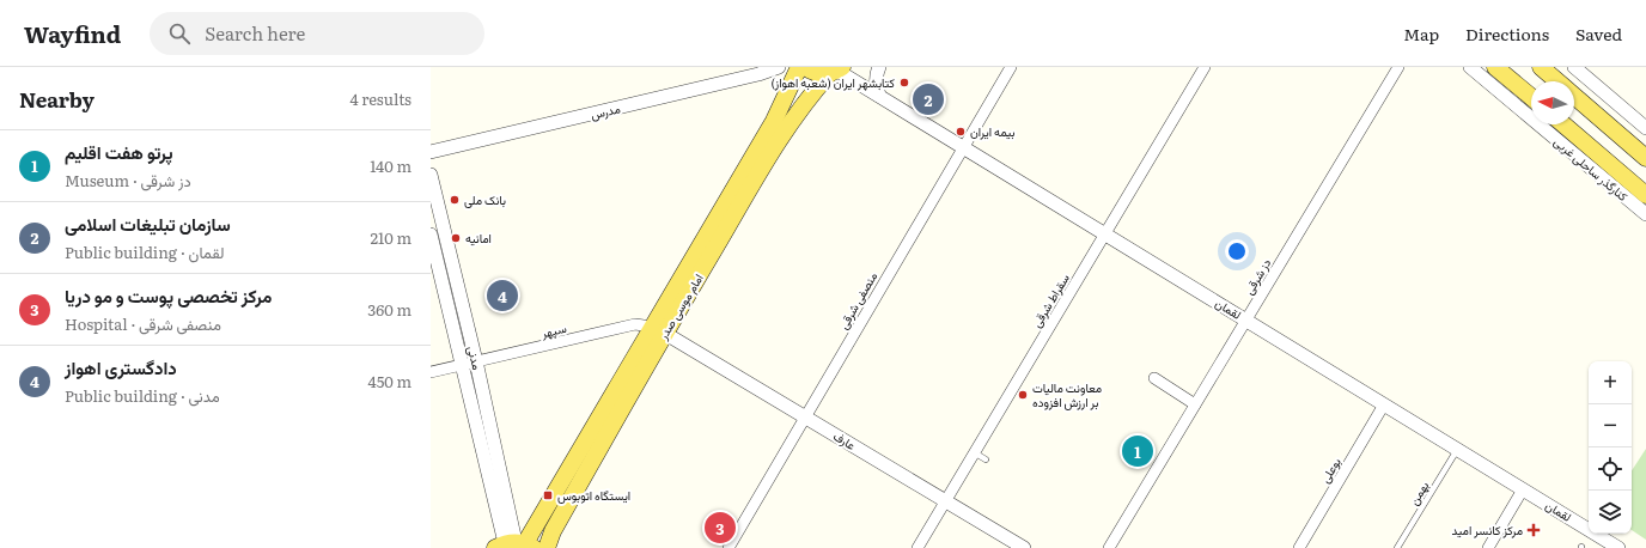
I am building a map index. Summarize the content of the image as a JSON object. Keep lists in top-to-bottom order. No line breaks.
{"streets":{"main road":["امام موسی صدر"],"street":["مدرس","کنارگذر ساحلی غربی","دز شرقی","منصفی شرقی","سقراط شرقی","لقمان","سپهر","مدنی","عارف","بوعلی"],"lane":["بهمن"]},"crossings":[["دز شرقی","لقمان"],["منصفی شرقی","لقمان"],["منصفی شرقی","عارف"],["سقراط شرقی","لقمان"],["سقراط شرقی","عارف"],["امام موسی صدر","لقمان"],["امام موسی صدر","سپهر"],["امام موسی صدر","مدنی"],["امام موسی صدر","عارف"],["لقمان","بوعلی"],["لقمان","بهمن"],["سپهر","مدنی"],["سپهر","عارف"]],"places":{"other":["کتابشهر ایران (شعبه اهواز)","بیمه ایران","بانک ملی","امانیه","معاونت مالیات بر ارزش افزوده"],"transit":["ایستگاه اتوبوس"],"health":["مرکز کانسر امید"]},"north":"left","page":{"header":"Wayfind","search":"Search here","nav":["Map","Directions","Saved"],"heading":["Nearby","4 results"],"pins":["2","4","1","3"],"list":[{"mark":"1","name":"پرتو هفت اقلیم","note":"Museum · دز شرقی","value":"140 m"},{"mark":"2","name":"سازمان تبلیغات اسلامی","note":"Public building · لقمان","value":"210 m"},{"mark":"3","name":"مرکز تخصصی پوست و مو دریا","note":"Hospital · منصفی شرقی","value":"360 m"},{"mark":"4","name":"دادگستری اهواز","note":"Public building · مدنی","value":"450 m"}],"map_buttons":["+","−"]}}
